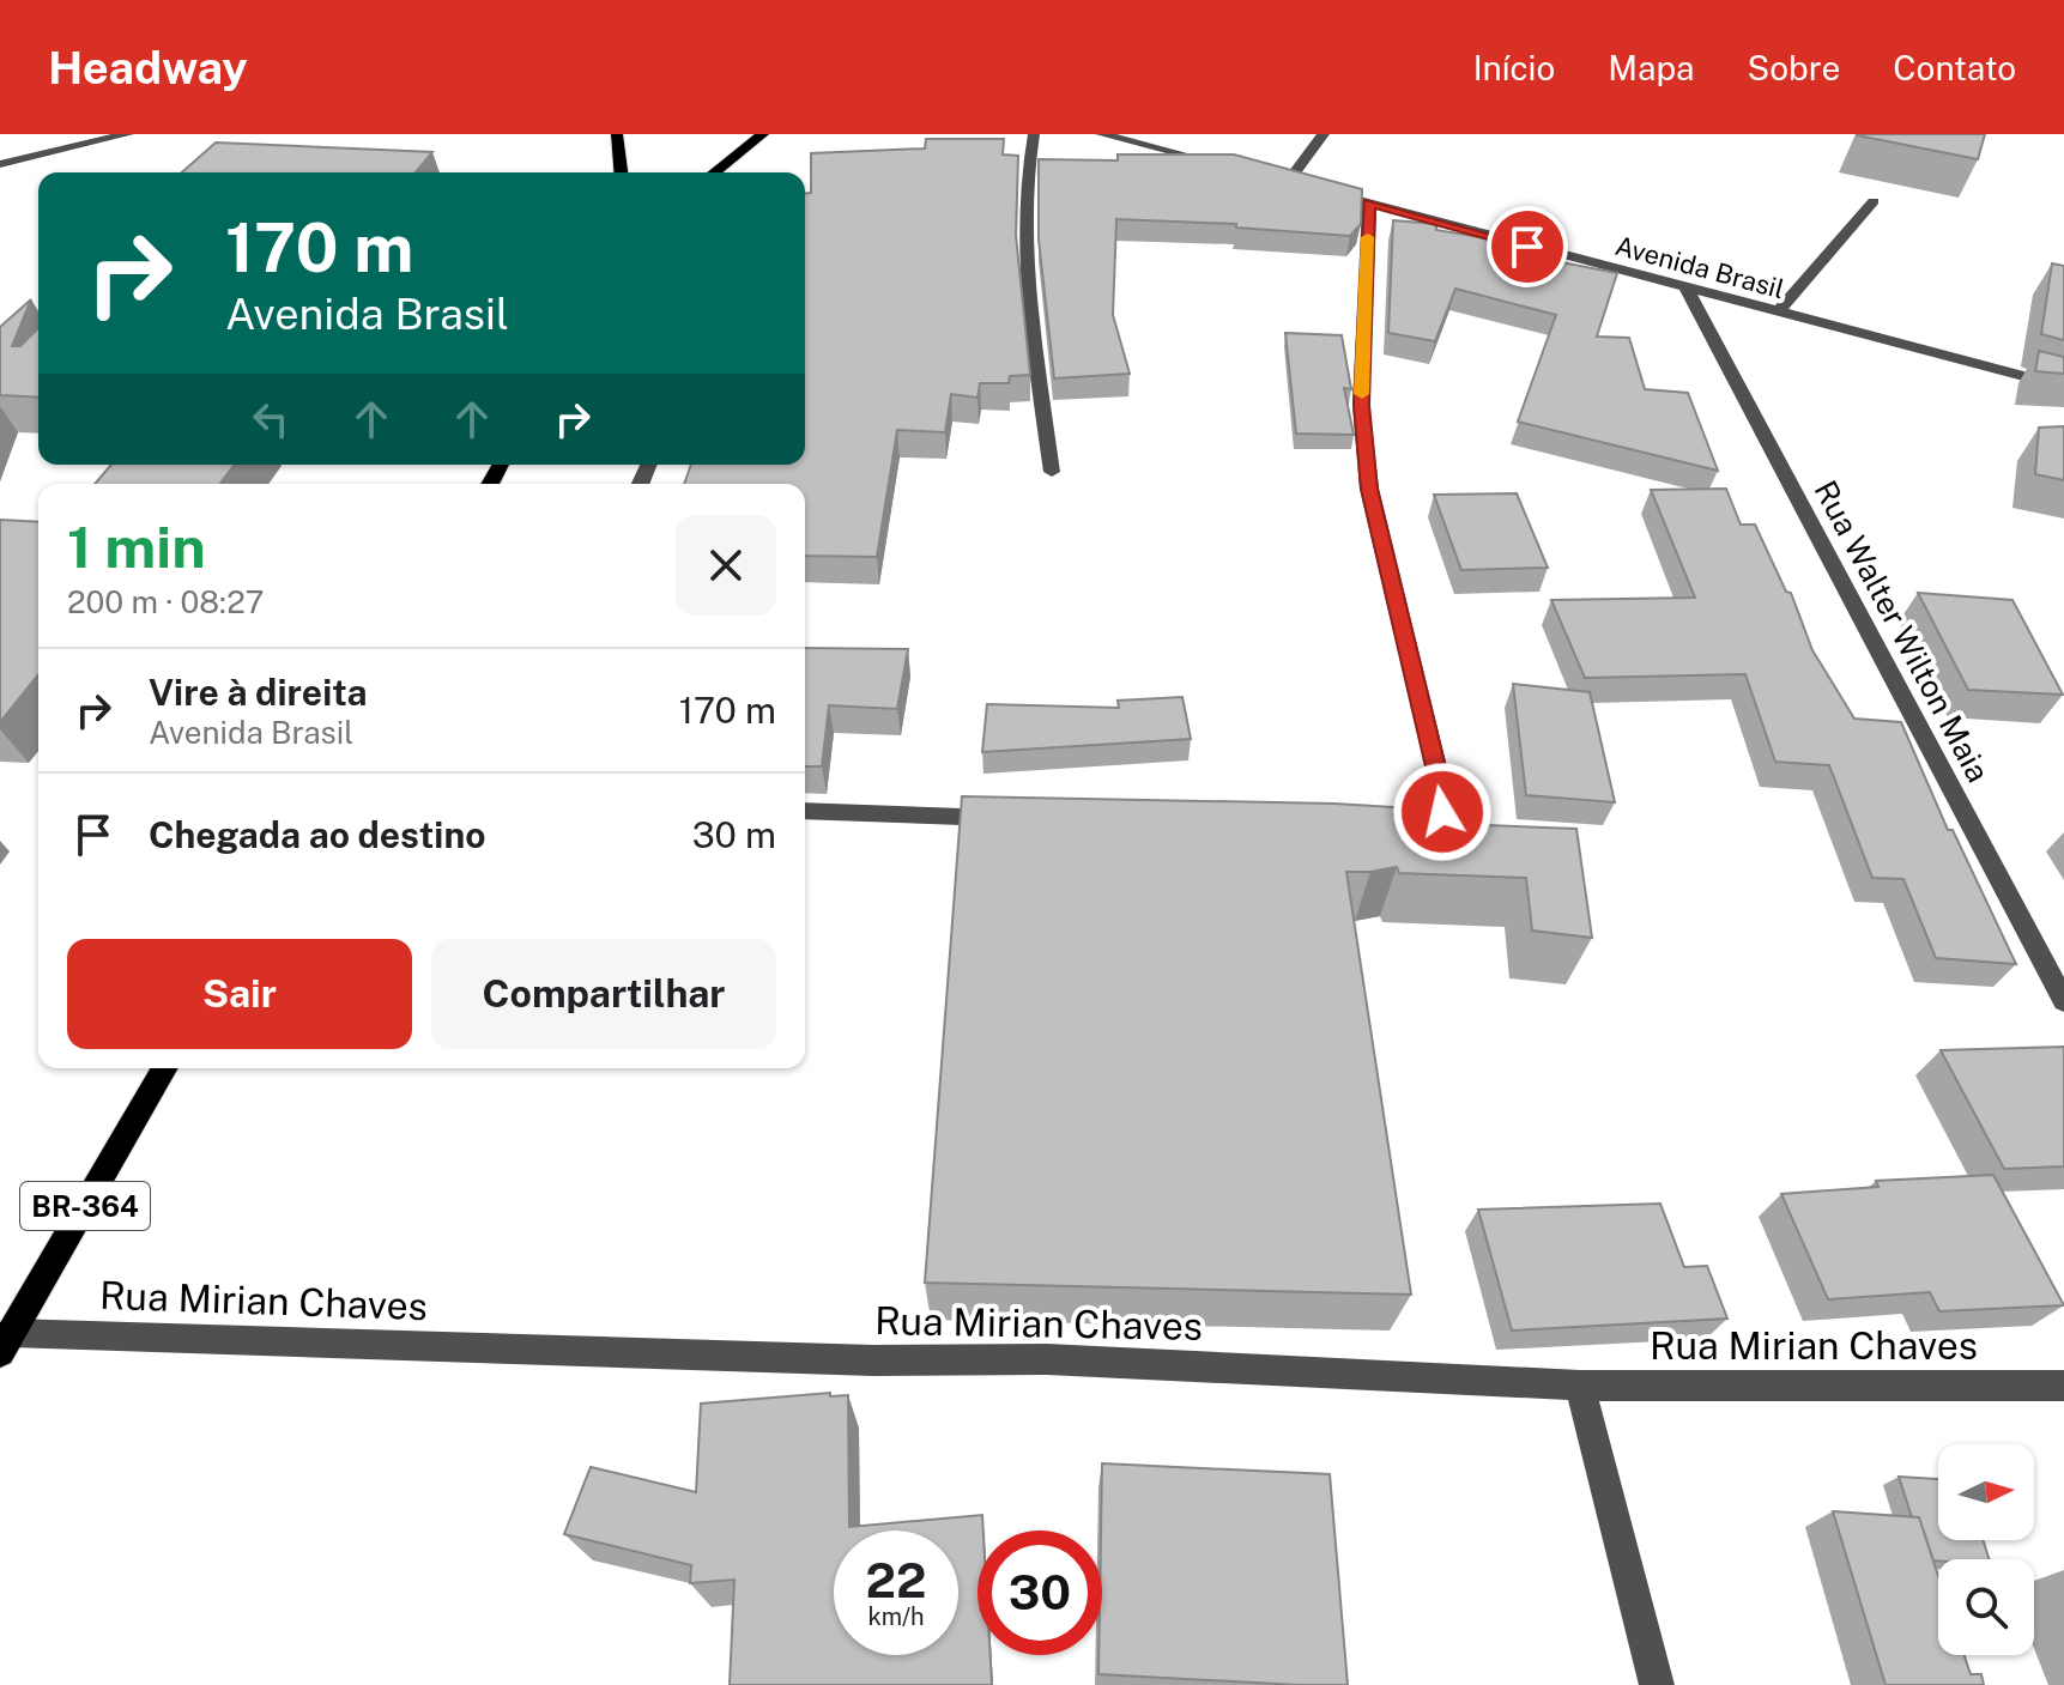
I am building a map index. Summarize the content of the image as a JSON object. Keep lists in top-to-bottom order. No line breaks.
{"streets":{"main road":["BR-364"],"street":["Avenida Brasil","Rua Walter Wilton Maia","Rua Mirian Chaves"]},"crossings":[["Avenida Brasil","Rua Walter Wilton Maia"],["BR-364","Rua Mirian Chaves"]],"north":"right","page":{"header":"Headway","nav":["Início","Mapa","Sobre","Contato"],"turn":["170 m","Avenida Brasil"],"heading":["1 min","200 m · 08:27"],"list":[{"name":"Vire à direita","note":"Avenida Brasil","value":"170 m"},{"name":"Chegada ao destino","value":"30 m"}],"buttons":["Sair","Compartilhar"],"speed":"22 km/h","limit":"30"}}
